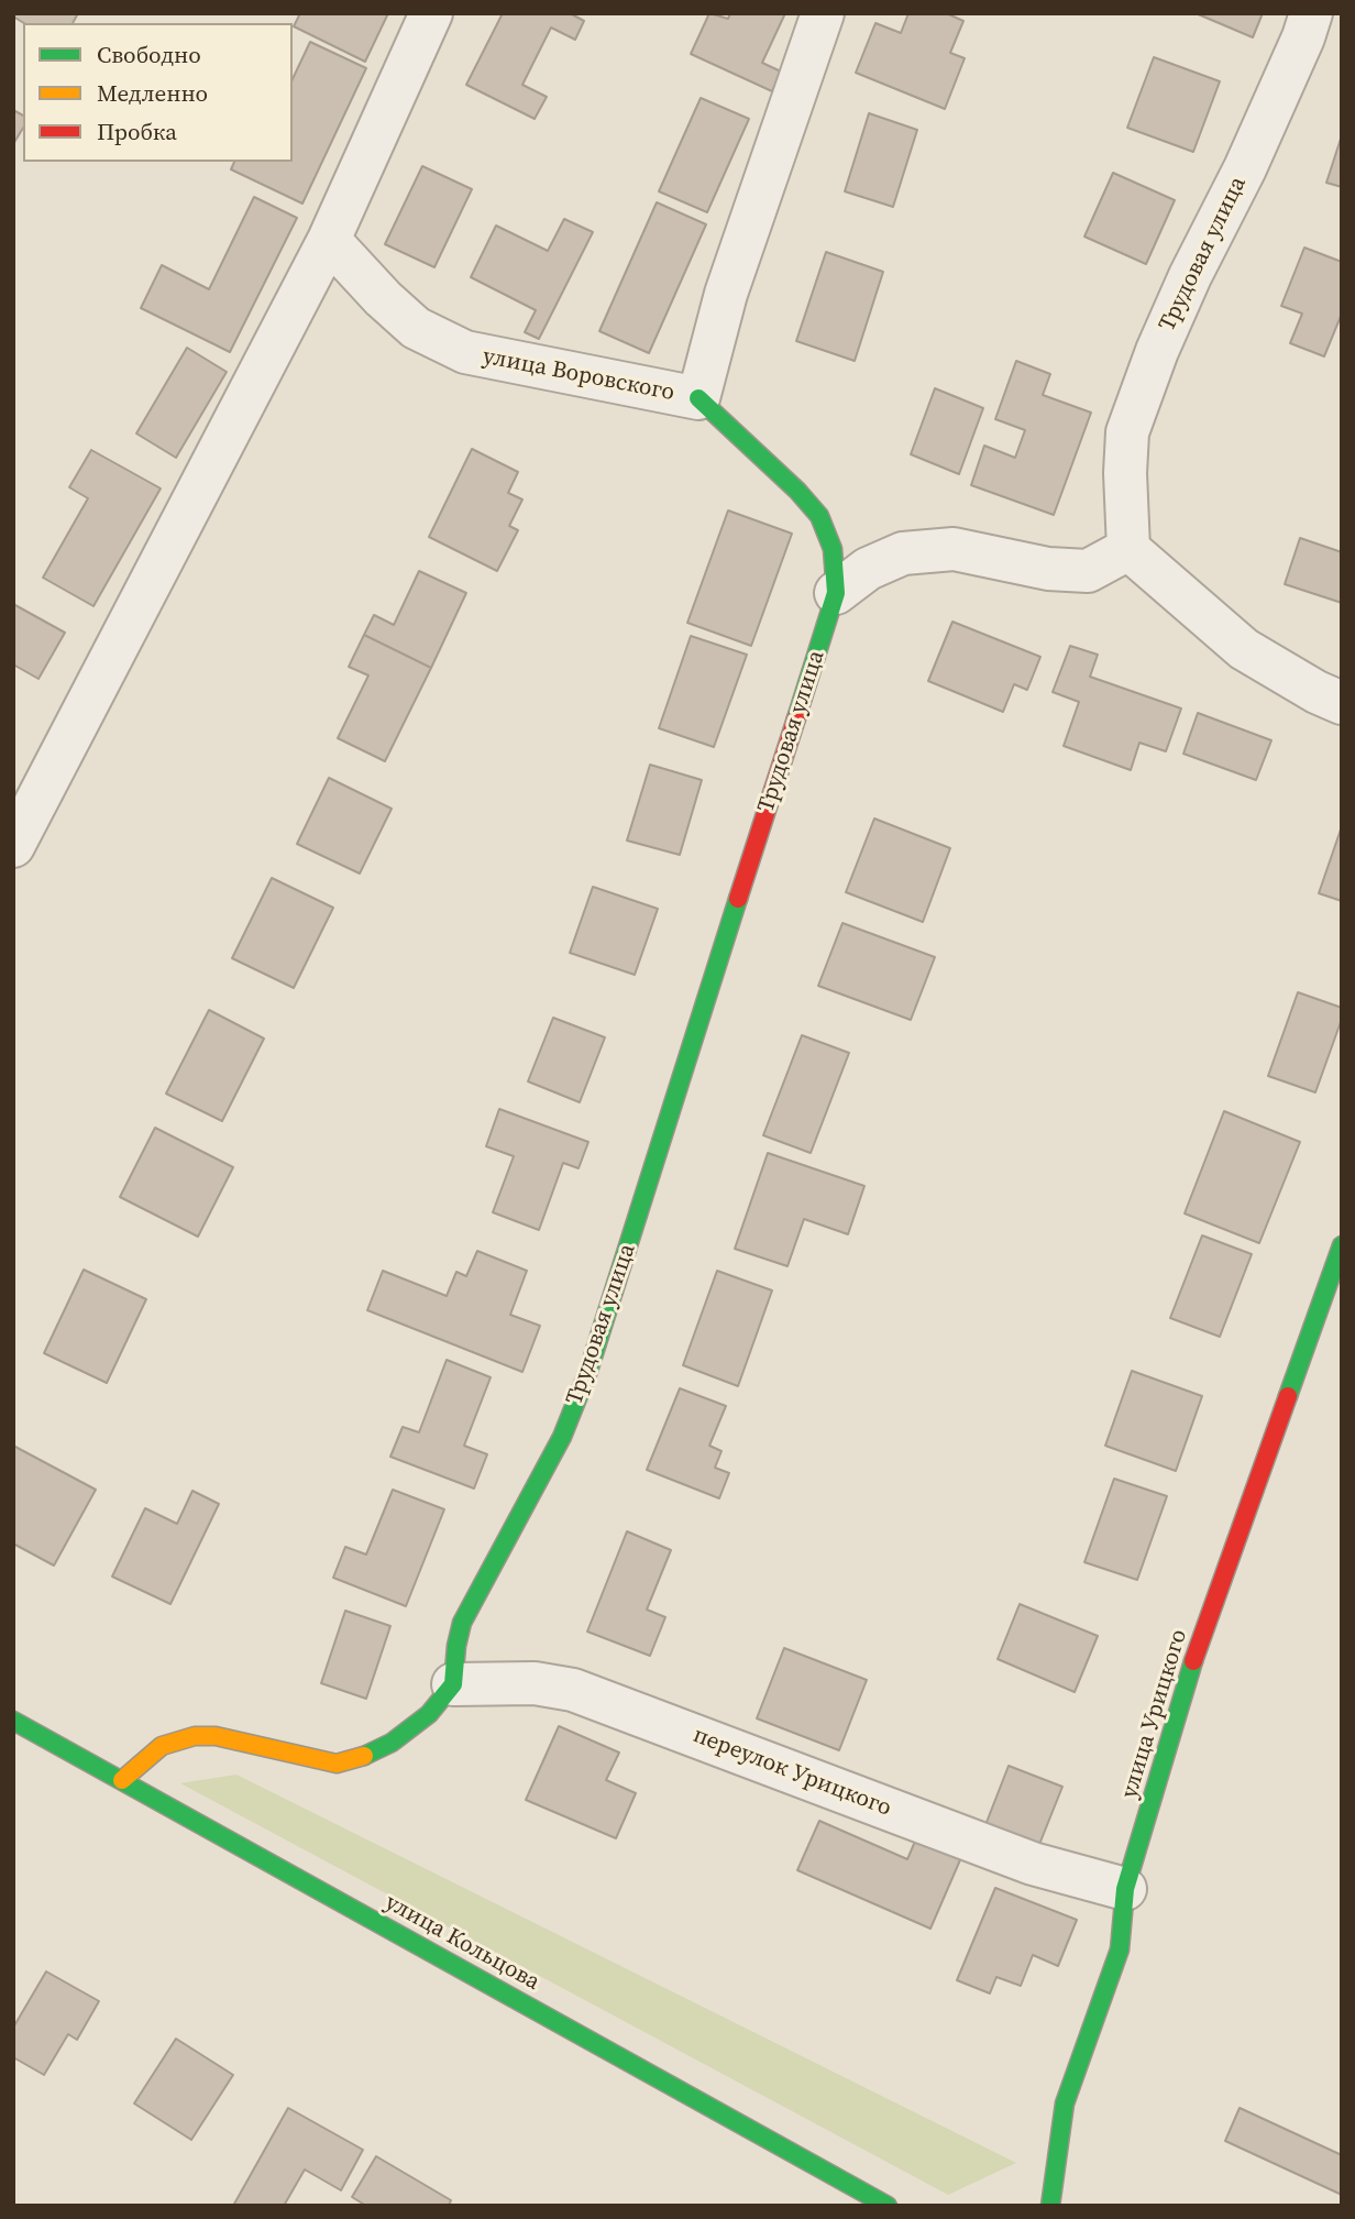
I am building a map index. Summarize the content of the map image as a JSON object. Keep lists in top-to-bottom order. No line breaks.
{"streets":{"street":["Трудовая улица","улица Воровского","улица Урицкого","переулок Урицкого","улица Кольцова"]},"crossings":[["Трудовая улица","переулок Урицкого"],["улица Урицкого","переулок Урицкого"]],"legend":["Свободно","Медленно","Пробка"]}
